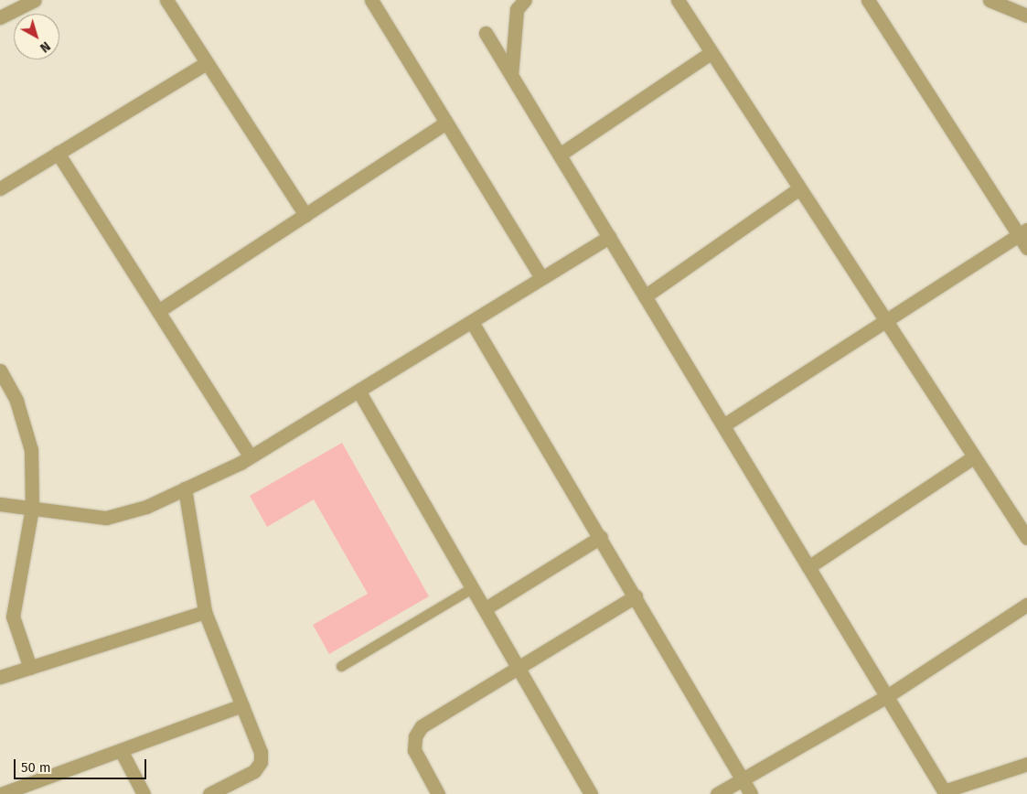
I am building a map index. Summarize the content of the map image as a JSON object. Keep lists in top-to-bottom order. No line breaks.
{"scale_bar":"50 m","north":"bottom right"}
